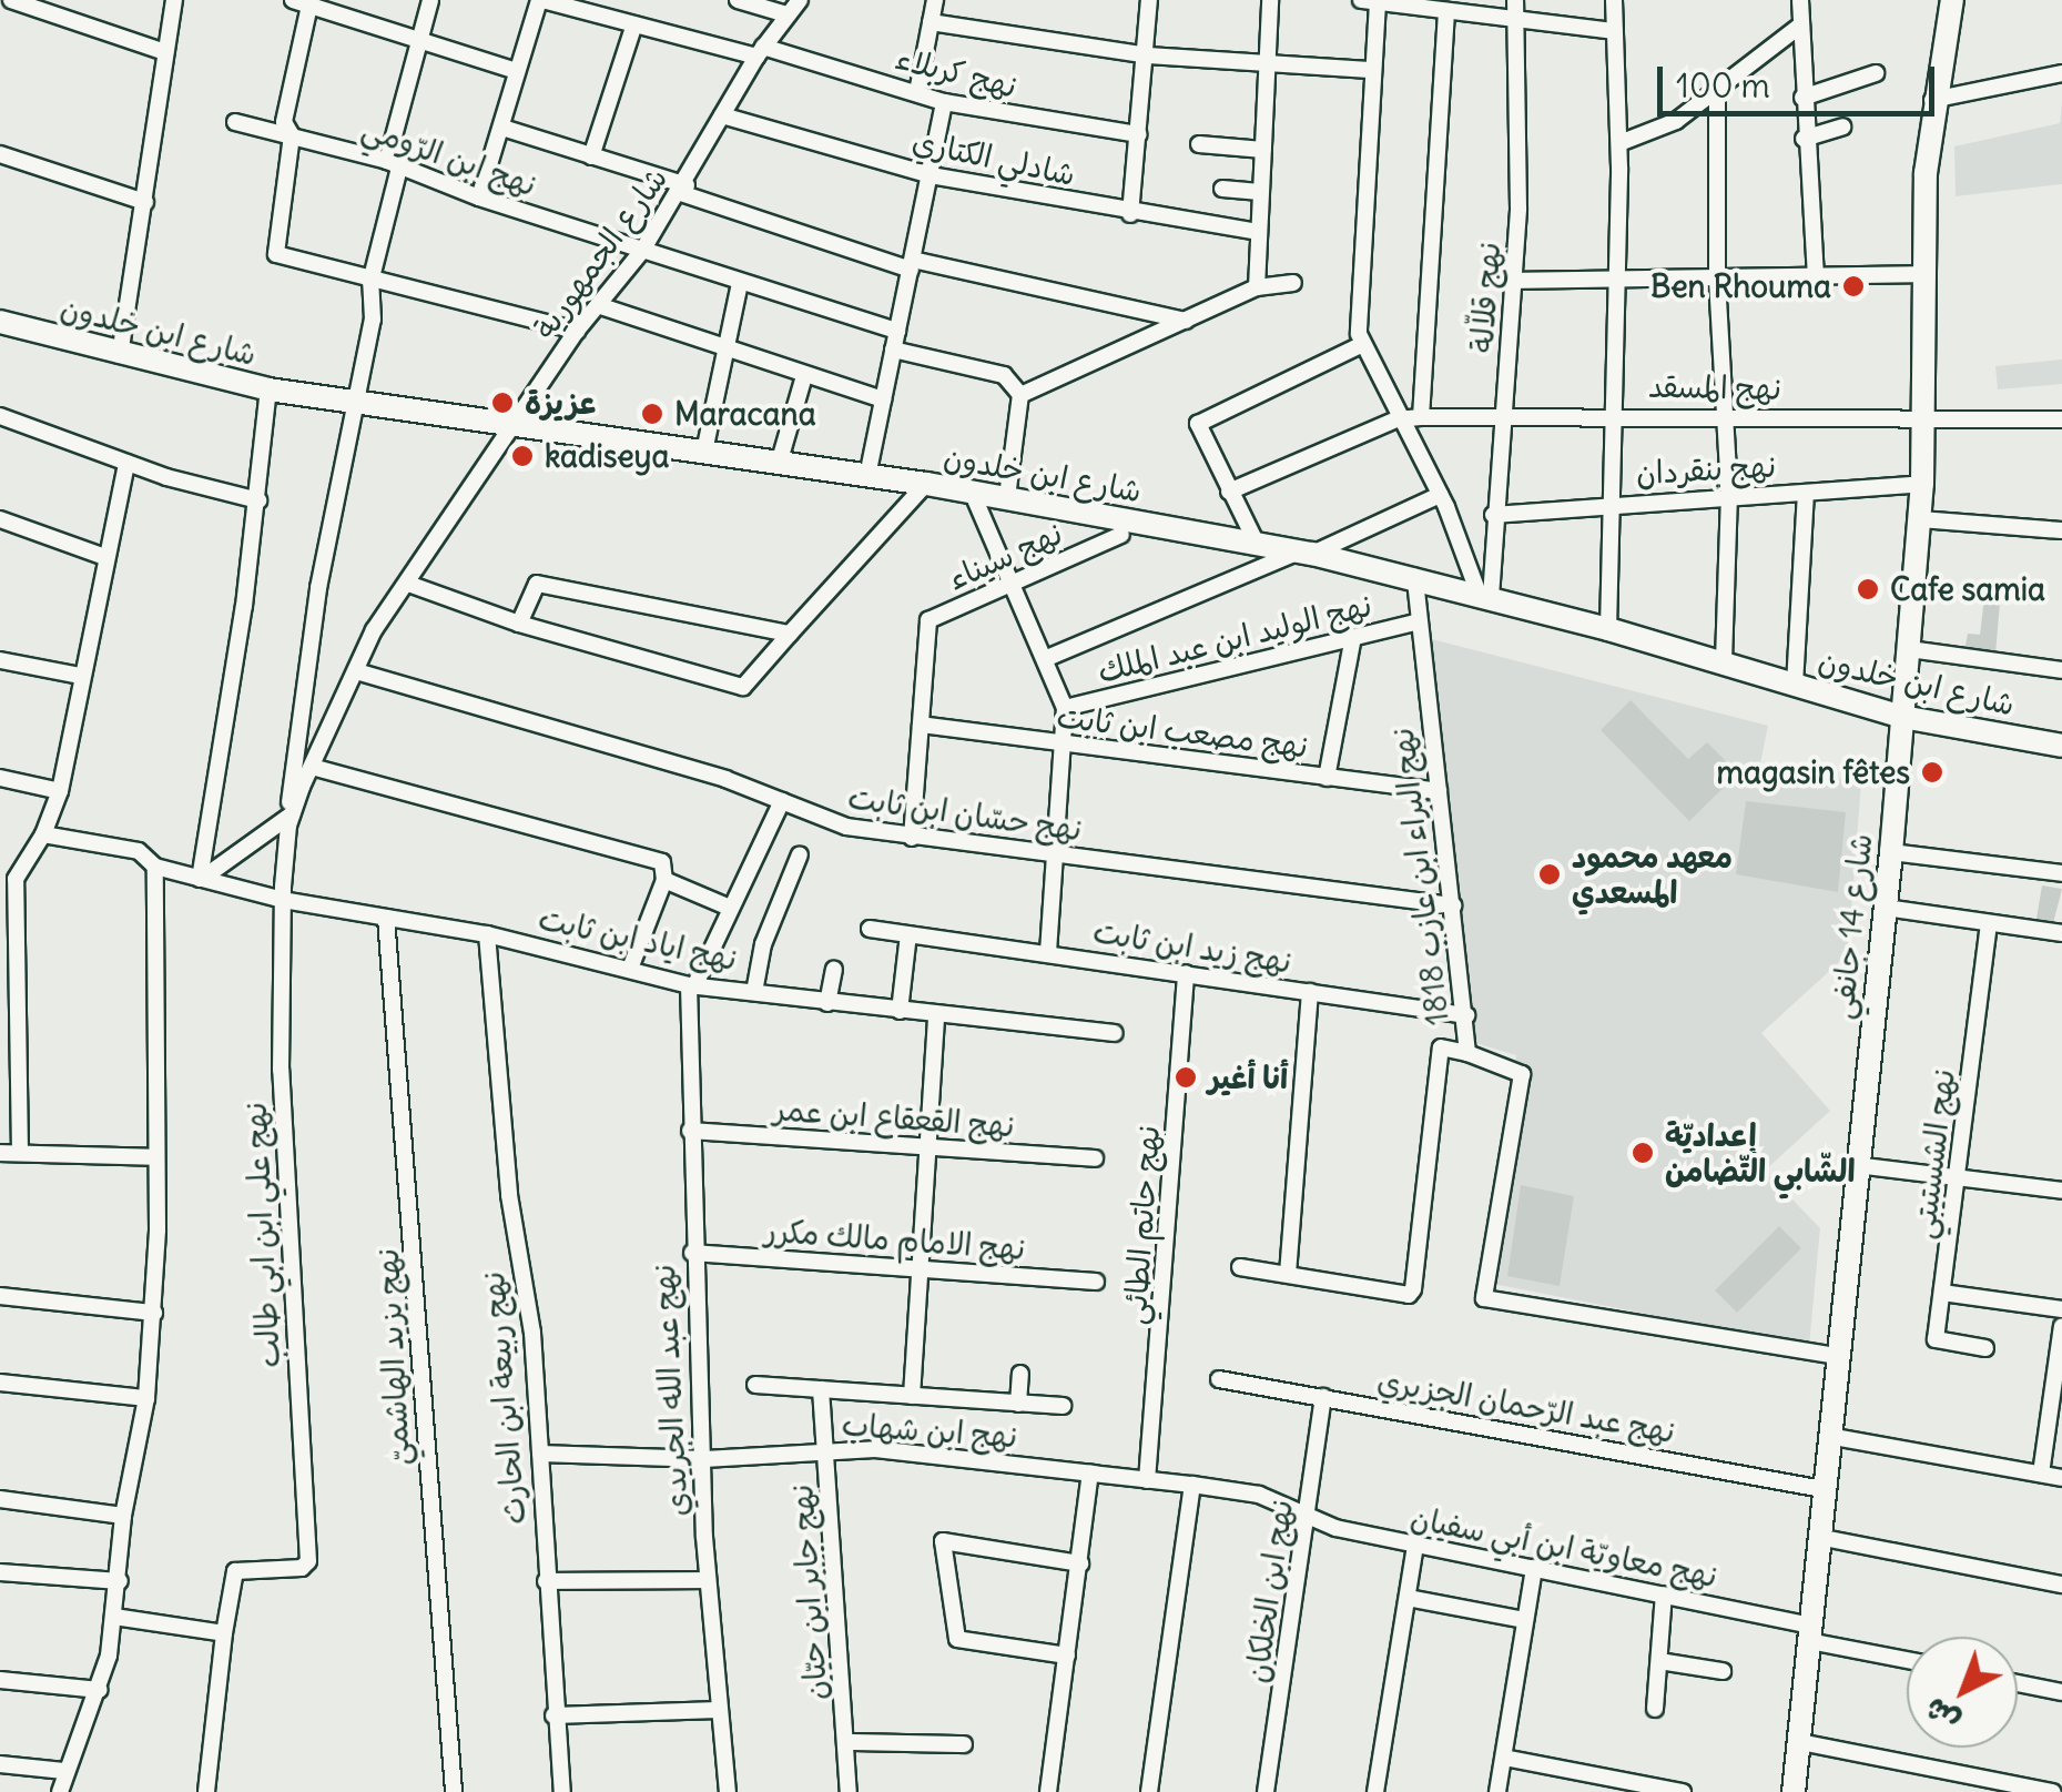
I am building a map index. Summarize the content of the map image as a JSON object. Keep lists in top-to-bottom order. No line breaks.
{"streets":{"street":["نهج كربلاء","نهج ابن الرّومي","شادلي الكتاري","شارع الجمهورية","نهج قلاّلة","شارع ابن خلدون","نهج المسقد","نهج بنقردان","نهج سيناء","نهج الوليد ابن عبد الملك","نهج مصعب ابن ثابت","نهج حسّان ابن ثابت","نهج البراء ابن عازب 1818","شارع 14 جانفي","نهج اياد ابن ثابت","نهج زيد ابن ثابت","نهج القعقاع ابن عمر","نهج الشستيتي","نهج حاتم الطائي","نهج علي ابن ابي طالب","نهج الامام مالك مكرر","نهج يزيد الهاشميّ","نهج عبد الله الجريدي","نهج ربيعة ابن الحارث","نهج عبد الرّحمان الجزيري","نهج ابن شهاب","نهج معاويّة ابن أبي سفيان","نهج ابن الخلكان","نهج جابر ابن حيّان"]},"crossings":[["نهج كربلاء","شارع الجمهورية"],["نهج ابن الرّومي","شارع الجمهورية"],["نهج ابن الرّومي","نهج علي ابن ابي طالب"],["شادلي الكتاري","شارع الجمهورية"],["شارع الجمهورية","شارع ابن خلدون"],["شارع الجمهورية","نهج حسّان ابن ثابت"],["شارع الجمهورية","نهج علي ابن ابي طالب"],["نهج قلاّلة","شارع ابن خلدون"],["نهج قلاّلة","نهج المسقد"],["نهج قلاّلة","نهج بنقردان"],["شارع ابن خلدون","نهج البراء ابن عازب 1818"],["شارع ابن خلدون","شارع 14 جانفي"],["شارع ابن خلدون","نهج علي ابن ابي طالب"],["نهج المسقد","شارع 14 جانفي"],["نهج بنقردان","شارع 14 جانفي"],["نهج سيناء","نهج مصعب ابن ثابت"],["نهج سيناء","نهج حسّان ابن ثابت"],["نهج الوليد ابن عبد الملك","نهج البراء ابن عازب 1818"],["نهج مصعب ابن ثابت","نهج البراء ابن عازب 1818"],["نهج حسّان ابن ثابت","نهج البراء ابن عازب 1818"],["نهج البراء ابن عازب 1818","نهج زيد ابن ثابت"],["شارع 14 جانفي","نهج عبد الرّحمان الجزيري"],["شارع 14 جانفي","نهج معاويّة ابن أبي سفيان"],["نهج اياد ابن ثابت","نهج علي ابن ابي طالب"],["نهج اياد ابن ثابت","نهج يزيد الهاشميّ"],["نهج اياد ابن ثابت","نهج عبد الله الجريدي"],["نهج اياد ابن ثابت","نهج ربيعة ابن الحارث"],["نهج زيد ابن ثابت","نهج حاتم الطائي"],["نهج القعقاع ابن عمر","نهج عبد الله الجريدي"],["نهج حاتم الطائي","نهج ابن شهاب"],["نهج الامام مالك مكرر","نهج عبد الله الجريدي"],["نهج عبد الله الجريدي","نهج ابن شهاب"],["نهج ربيعة ابن الحارث","نهج ابن شهاب"],["نهج عبد الرّحمان الجزيري","نهج ابن الخلكان"],["نهج ابن شهاب","نهج معاويّة ابن أبي سفيان"],["نهج ابن شهاب","نهج ابن الخلكان"],["نهج ابن شهاب","نهج جابر ابن حيّان"],["نهج معاويّة ابن أبي سفيان","نهج ابن الخلكان"]],"places":["Ben Rhouma","عزيزة","Maracana","kadiseya","Cafe samia","magasin fêtes","معهد محمود المسعدي","أنا أغير","إعداديّة الشّابي التّضامن"],"scale_bar":"100 m","north":"bottom left"}
